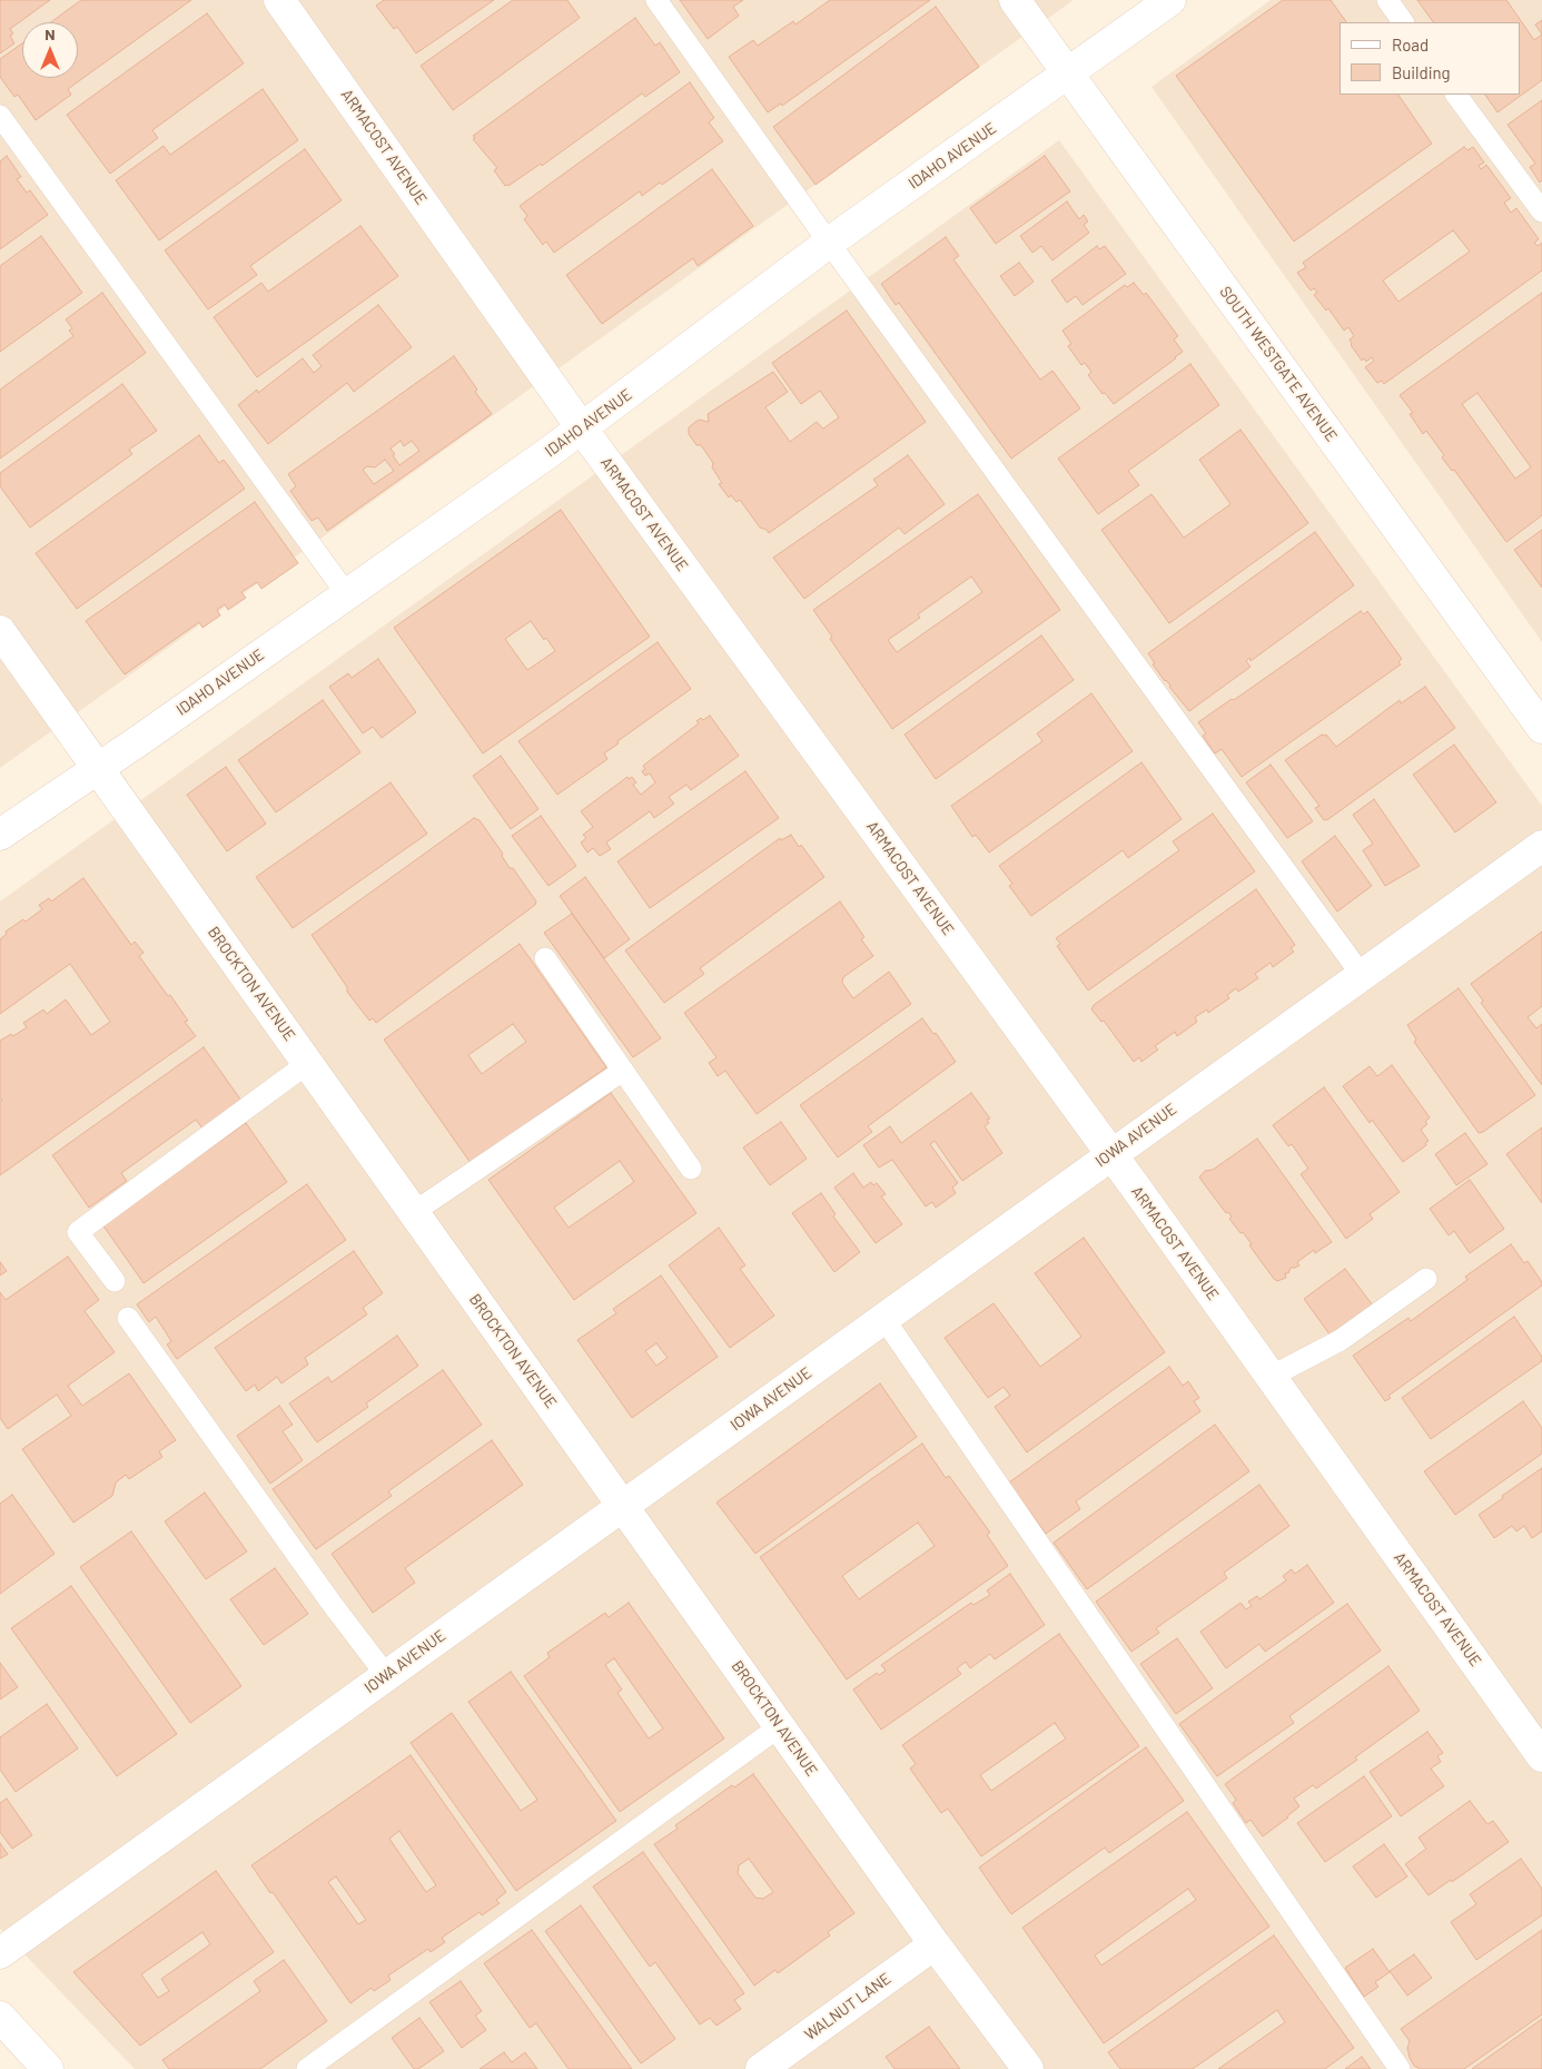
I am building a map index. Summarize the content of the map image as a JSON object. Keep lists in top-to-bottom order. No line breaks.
{"streets":{"street":["ARMACOST AVENUE","IDAHO AVENUE","SOUTH WESTGATE AVENUE","BROCKTON AVENUE","IOWA AVENUE","WALNUT LANE"]},"crossings":[["ARMACOST AVENUE","IDAHO AVENUE"],["ARMACOST AVENUE","IOWA AVENUE"],["IDAHO AVENUE","SOUTH WESTGATE AVENUE"],["IDAHO AVENUE","BROCKTON AVENUE"],["BROCKTON AVENUE","IOWA AVENUE"],["BROCKTON AVENUE","WALNUT LANE"]],"legend":["Road","Building"],"north":"top"}
